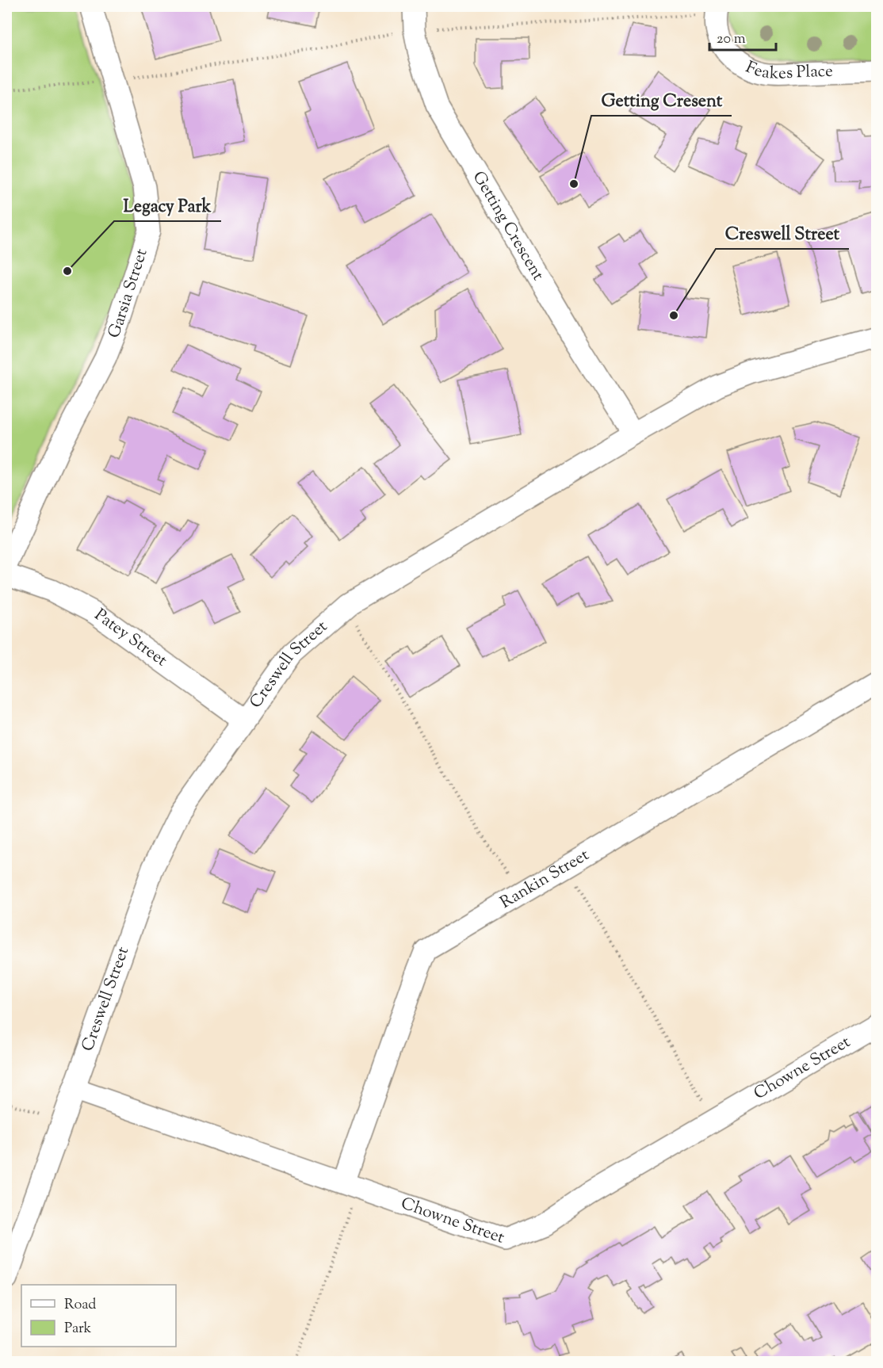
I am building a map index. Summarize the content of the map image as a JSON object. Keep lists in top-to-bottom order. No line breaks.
{"streets":{"street":["Feakes Place","Getting Crescent","Garsia Street","Patey Street","Creswell Street","Rankin Street","Chowne Street"]},"crossings":[["Getting Crescent","Creswell Street"],["Patey Street","Creswell Street"],["Creswell Street","Chowne Street"],["Rankin Street","Chowne Street"]],"places":["Getting Cresent","Legacy Park","Creswell Street"],"legend":["Road","Park"],"scale_bar":"20 m"}
